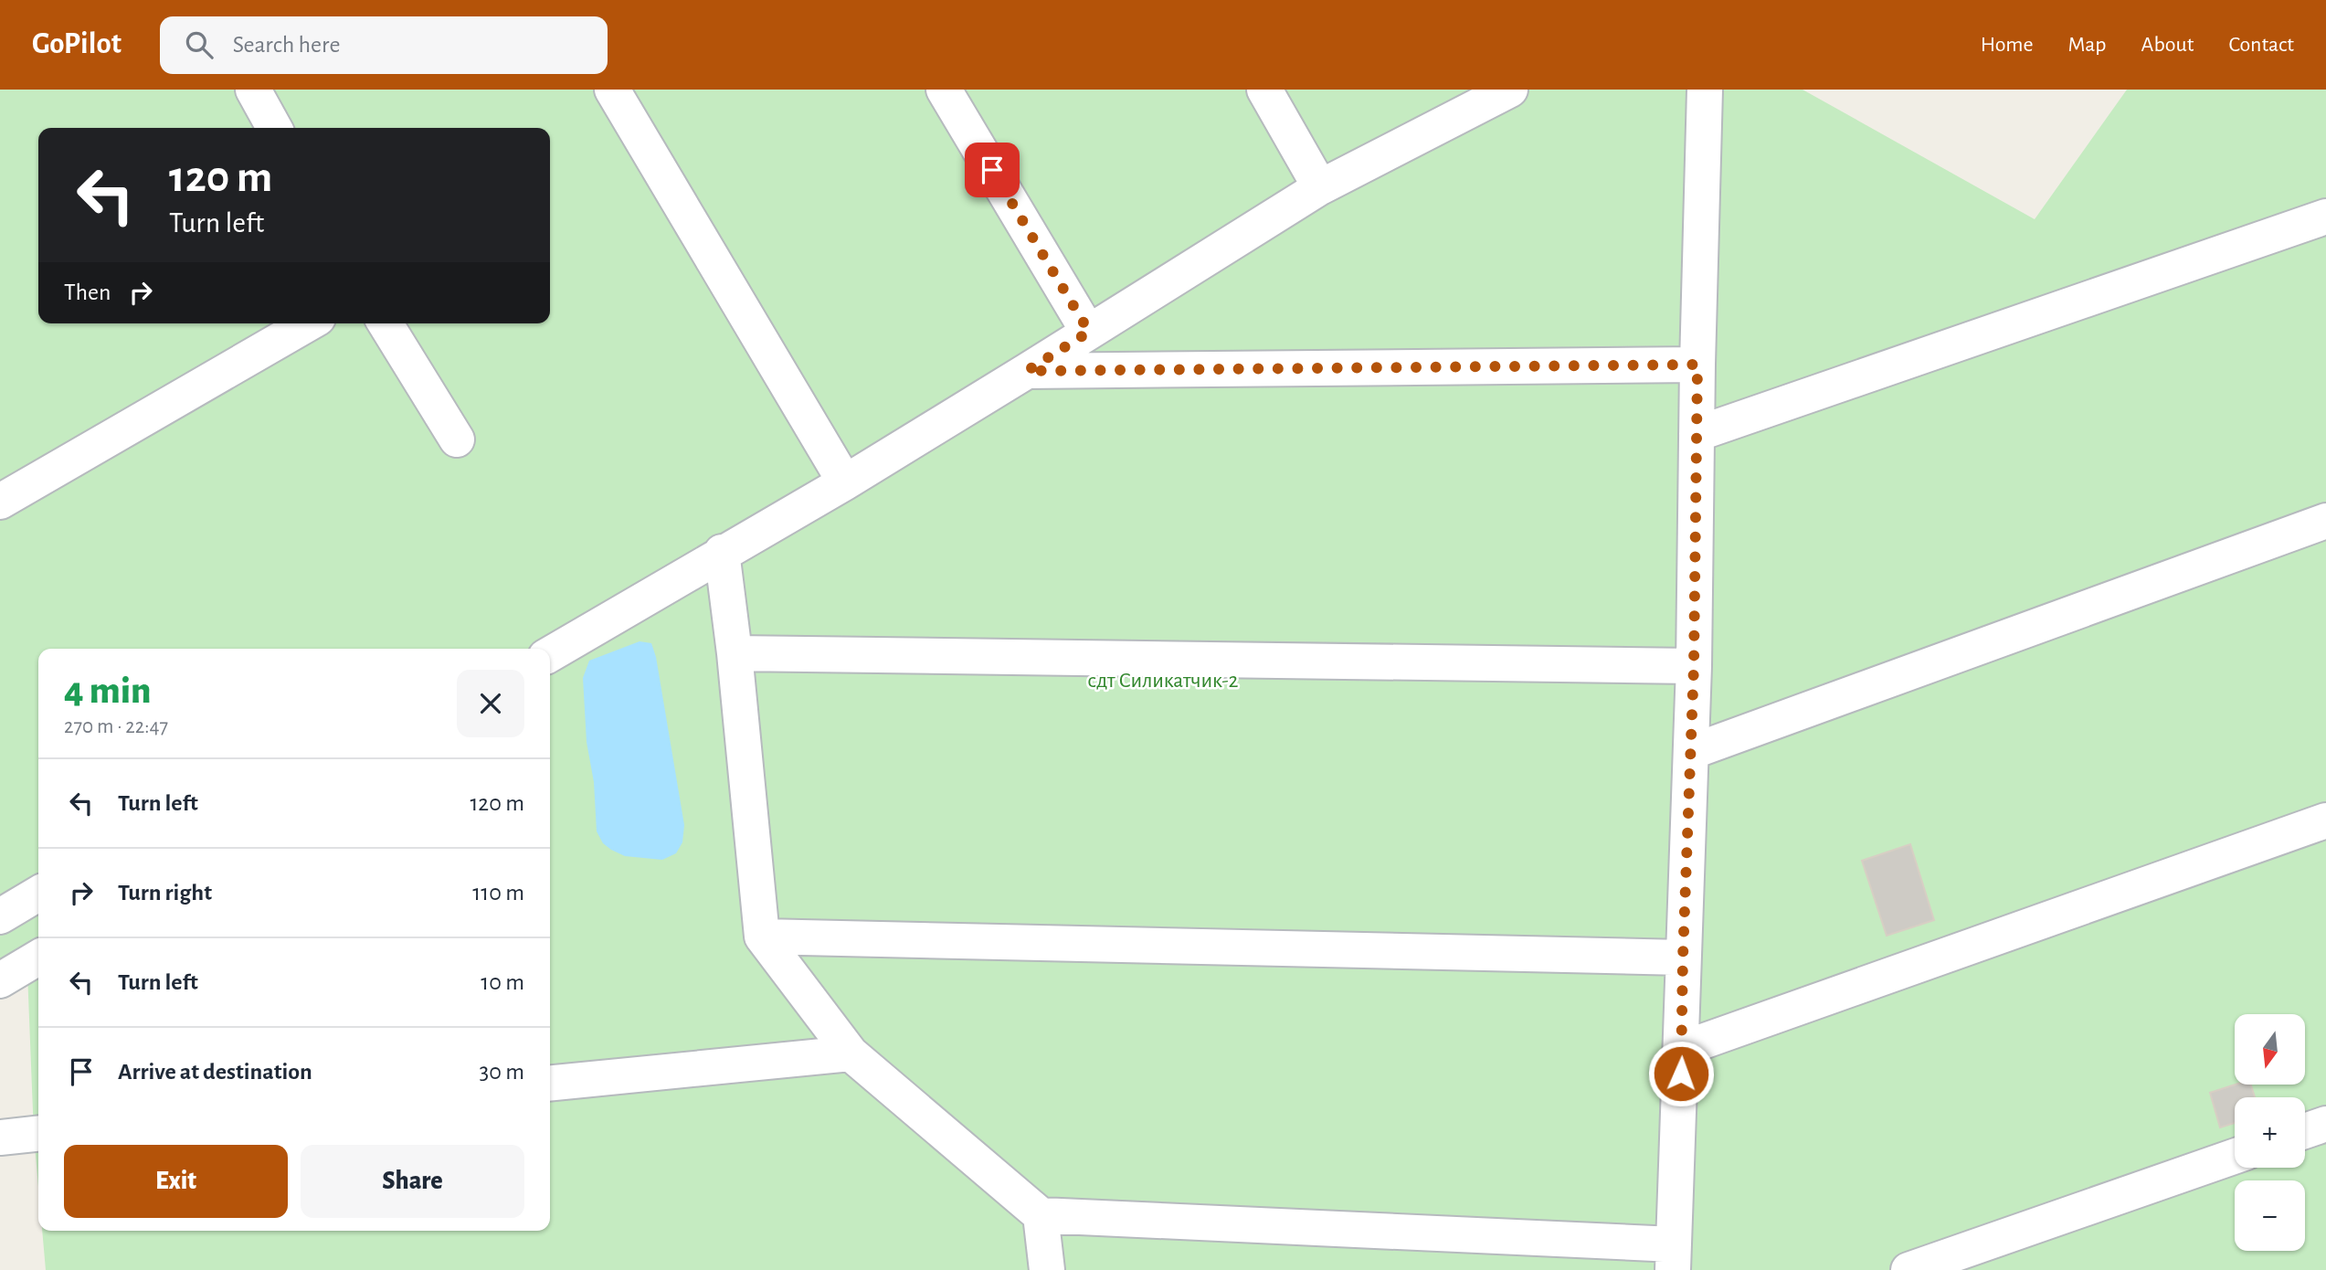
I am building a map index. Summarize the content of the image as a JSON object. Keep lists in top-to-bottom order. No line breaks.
{"parks":["сдт Силикатчик-2"],"north":"bottom","page":{"header":"GoPilot","search":"Search here","nav":["Home","Map","About","Contact"],"turn":["120 m","Turn left"],"then":"Then","heading":["4 min","270 m · 22:47"],"list":[{"name":"Turn left","value":"120 m"},{"name":"Turn right","value":"110 m"},{"name":"Turn left","value":"10 m"},{"name":"Arrive at destination","value":"30 m"}],"map_buttons":["+","−"],"buttons":["Exit","Share"]}}
